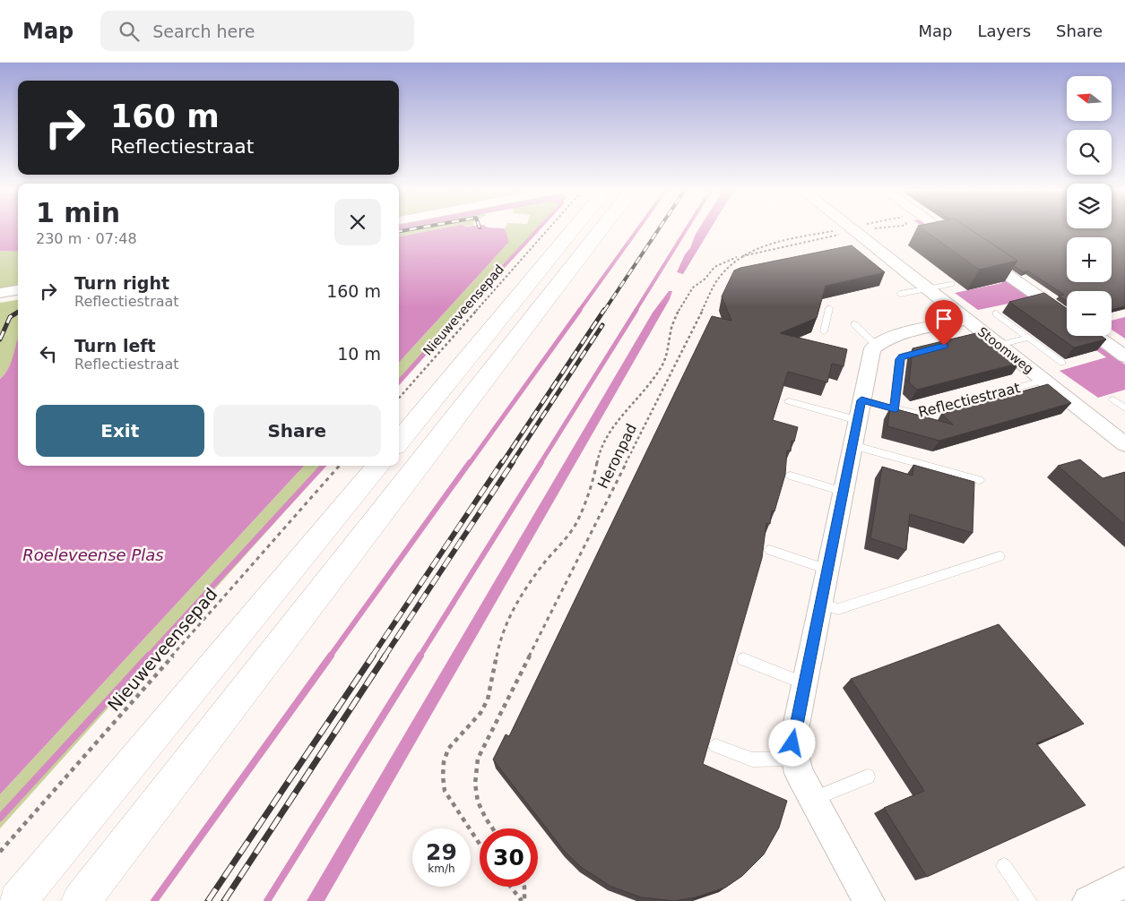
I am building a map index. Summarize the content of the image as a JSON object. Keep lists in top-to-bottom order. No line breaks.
{"streets":{"street":["Stoomweg"],"lane":["Reflectiestraat"],"path":["Nieuweveensepad","Heronpad"]},"crossings":[["Stoomweg","Reflectiestraat"]],"water":["Roeleveense Plas"],"north":"left","page":{"header":"Map","search":"Search here","nav":["Map","Layers","Share"],"map_buttons":["+","−"],"turn":["160 m","Reflectiestraat"],"heading":["1 min","230 m · 07:48"],"list":[{"name":"Turn right","note":"Reflectiestraat","value":"160 m"},{"name":"Turn left","note":"Reflectiestraat","value":"10 m"}],"buttons":["Exit","Share"],"speed":"29 km/h","limit":"30"}}
